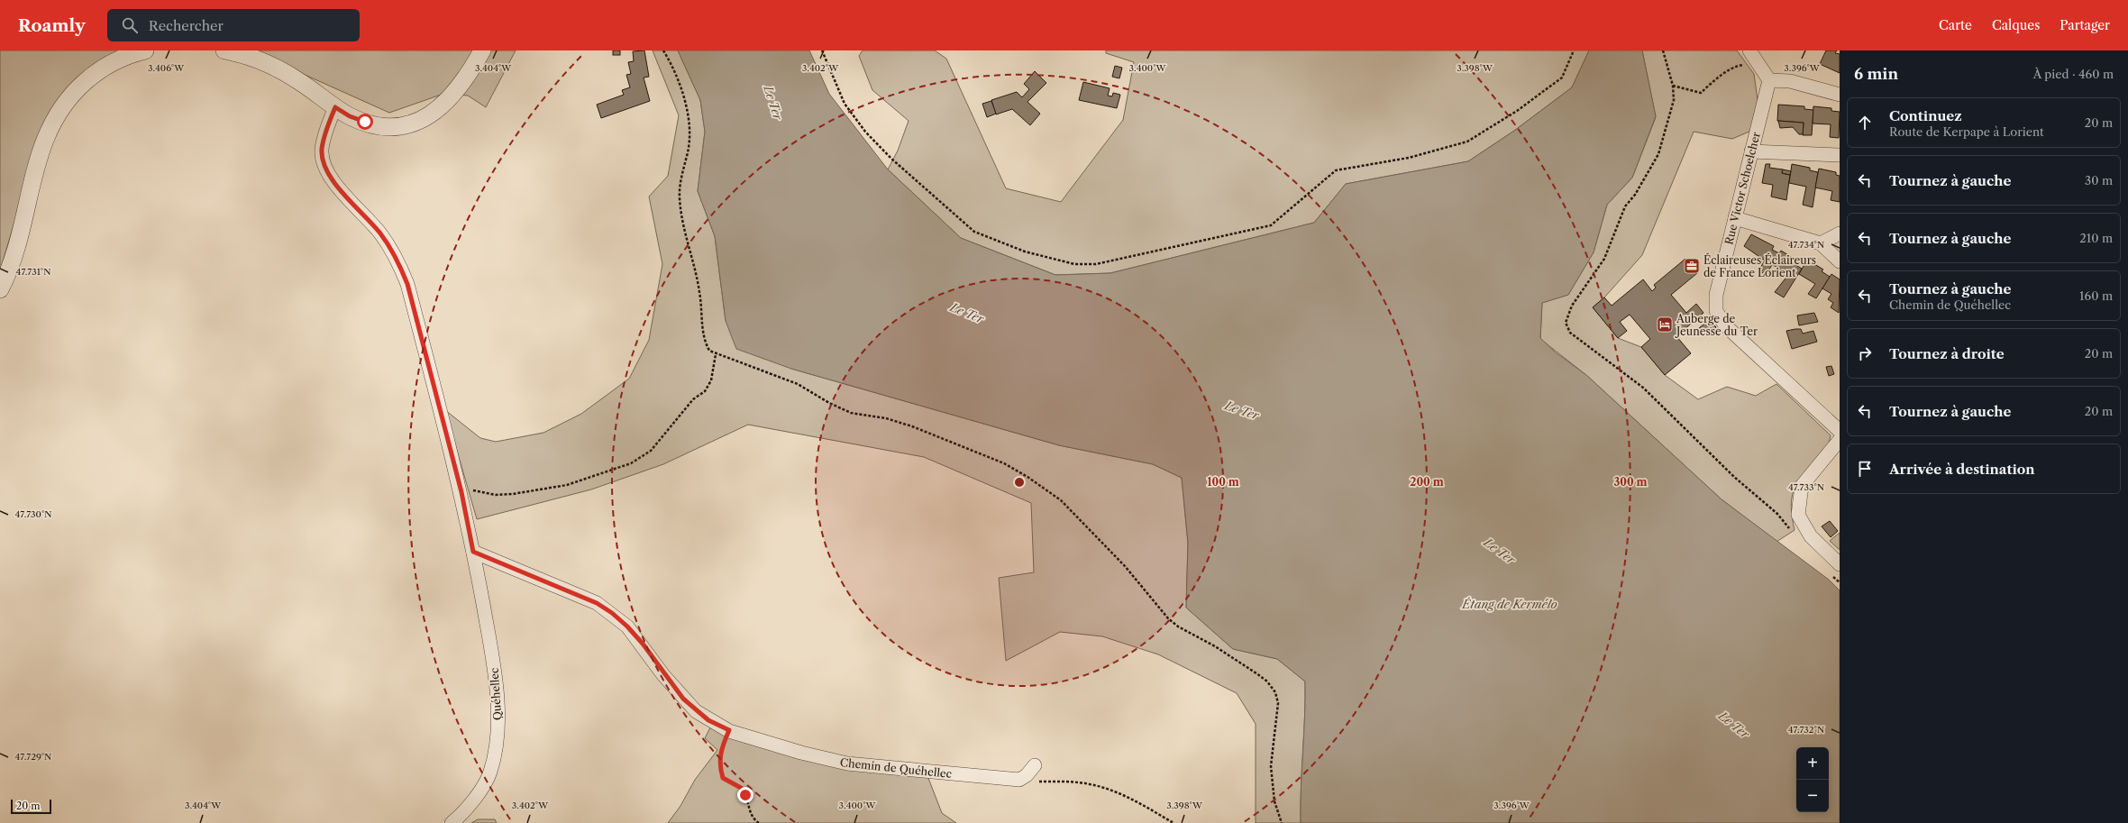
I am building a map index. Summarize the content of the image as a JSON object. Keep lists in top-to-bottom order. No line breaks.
{"streets":{"street":["Rue Victor Schoelcher","Quéhellec","Chemin de Quéhellec"]},"crossings":[["Quéhellec","Chemin de Quéhellec"]],"water":["Le Ter","Étang de Kermélo"],"places":{"office":["Éclaireuses Éclaireurs de France Lorient"],"hotel":["Auberge de Jeunesse du Ter"]},"scale_bar":"20 m","page":{"header":"Roamly","search":"Rechercher","nav":["Carte","Calques","Partager"],"heading":["6 min","À pied · 460 m"],"list":[["Continuez","Route de Kerpape à Lorient","20 m"],["Tournez à gauche","30 m"],["Tournez à gauche","210 m"],["Tournez à gauche","Chemin de Quéhellec","160 m"],["Tournez à droite","20 m"],["Tournez à gauche","20 m"],"Arrivée à destination"],"map_buttons":["+","−"],"scale":"20 m"},"coordinates":["3.406°W","3.404°W","3.402°W","3.400°W","3.398°W","3.396°W","47.734°N","47.731°N","47.733°N","47.730°N","47.732°N","47.729°N"],"rings":["100 m","200 m","300 m"]}
